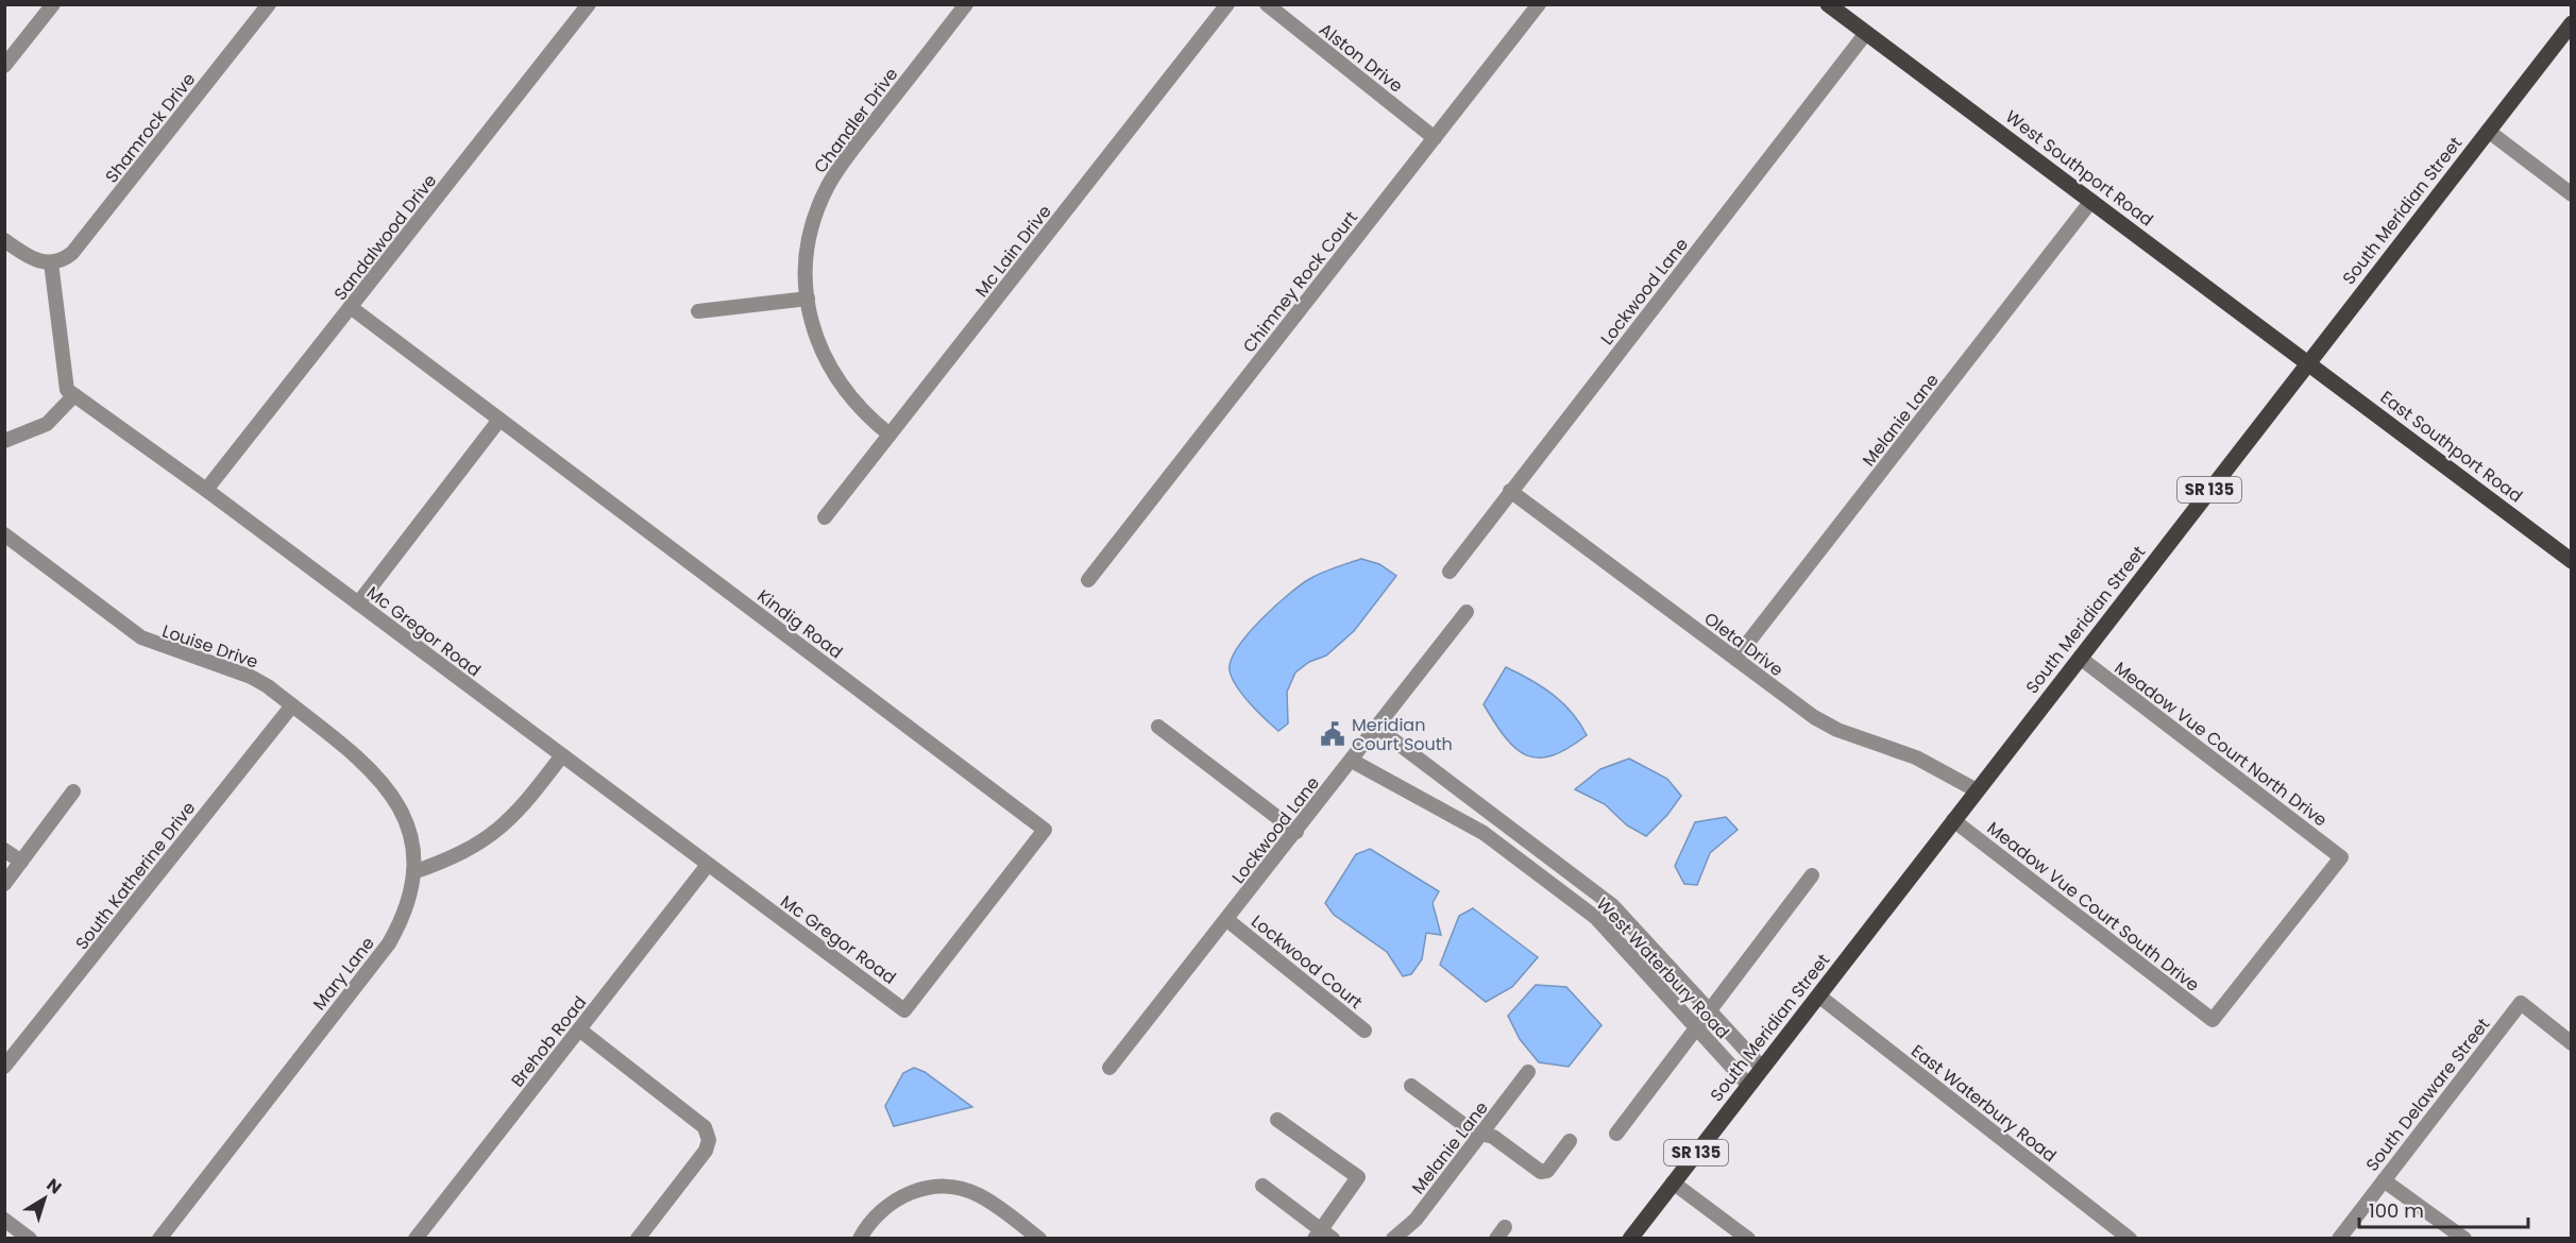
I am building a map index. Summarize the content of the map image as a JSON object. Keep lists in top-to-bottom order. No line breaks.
{"streets":{"main road":["West Southport Road","South Meridian Street","East Southport Road","SR 135"],"street":["Alston Drive","Chandler Drive","Shamrock Drive","Sandalwood Drive","Mc Lain Drive","Chimney Rock Court","Lockwood Lane","Melanie Lane","Kindig Road","Mc Gregor Road","Oleta Drive","Louise Drive","Meadow Vue Court North Drive","South Katherine Drive","Meadow Vue Court South Drive","Lockwood Court","West Waterbury Road","Mary Lane","Brehob Road","South Delaware Street","East Waterbury Road"]},"crossings":[["Alston Drive","Chimney Rock Court"],["Chandler Drive","Mc Lain Drive"],["West Southport Road","South Meridian Street"],["West Southport Road","Lockwood Lane"],["West Southport Road","Melanie Lane"],["West Southport Road","East Southport Road"],["South Meridian Street","East Southport Road"],["South Meridian Street","Oleta Drive"],["South Meridian Street","Meadow Vue Court North Drive"],["South Meridian Street","Meadow Vue Court South Drive"],["South Meridian Street","West Waterbury Road"],["South Meridian Street","East Waterbury Road"],["Sandalwood Drive","Kindig Road"],["Sandalwood Drive","Mc Gregor Road"],["Lockwood Lane","Oleta Drive"],["Lockwood Lane","Lockwood Court"],["Lockwood Lane","West Waterbury Road"],["Melanie Lane","Oleta Drive"],["Kindig Road","Mc Gregor Road"],["Mc Gregor Road","Brehob Road"],["Louise Drive","South Katherine Drive"],["Louise Drive","Mary Lane"],["Meadow Vue Court North Drive","Meadow Vue Court South Drive"]],"places":{"public building":["Meridian Court South"]},"scale_bar":"100 m","north":"top right"}
